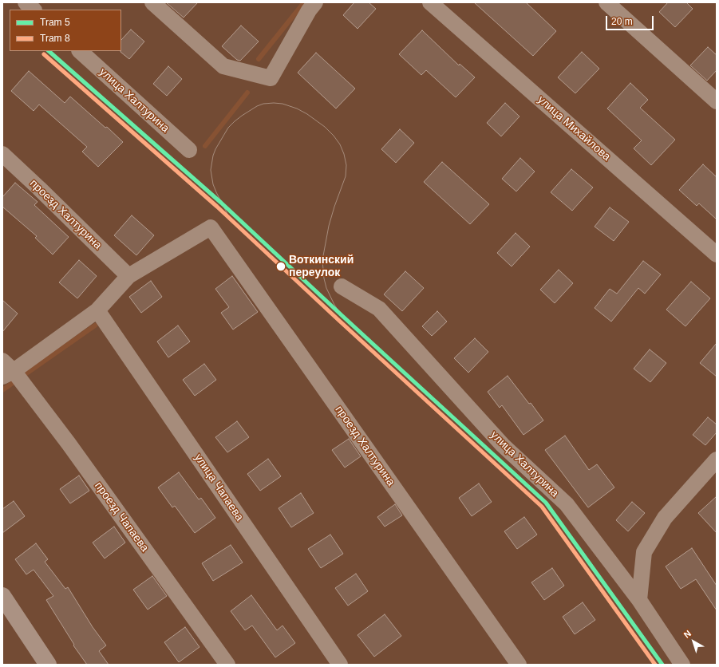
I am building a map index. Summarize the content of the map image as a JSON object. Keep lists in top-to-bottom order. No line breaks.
{"streets":{"street":["улица Халтурина","улица Михайлова","проезд Халтурина","улица Чапаева","проезд Чапаева"]},"places":["Воткинский переулок"],"lines":["tram line 5","tram line 8"],"legend":["Tram 5","Tram 8"],"scale_bar":"20 m","north":"top left"}
